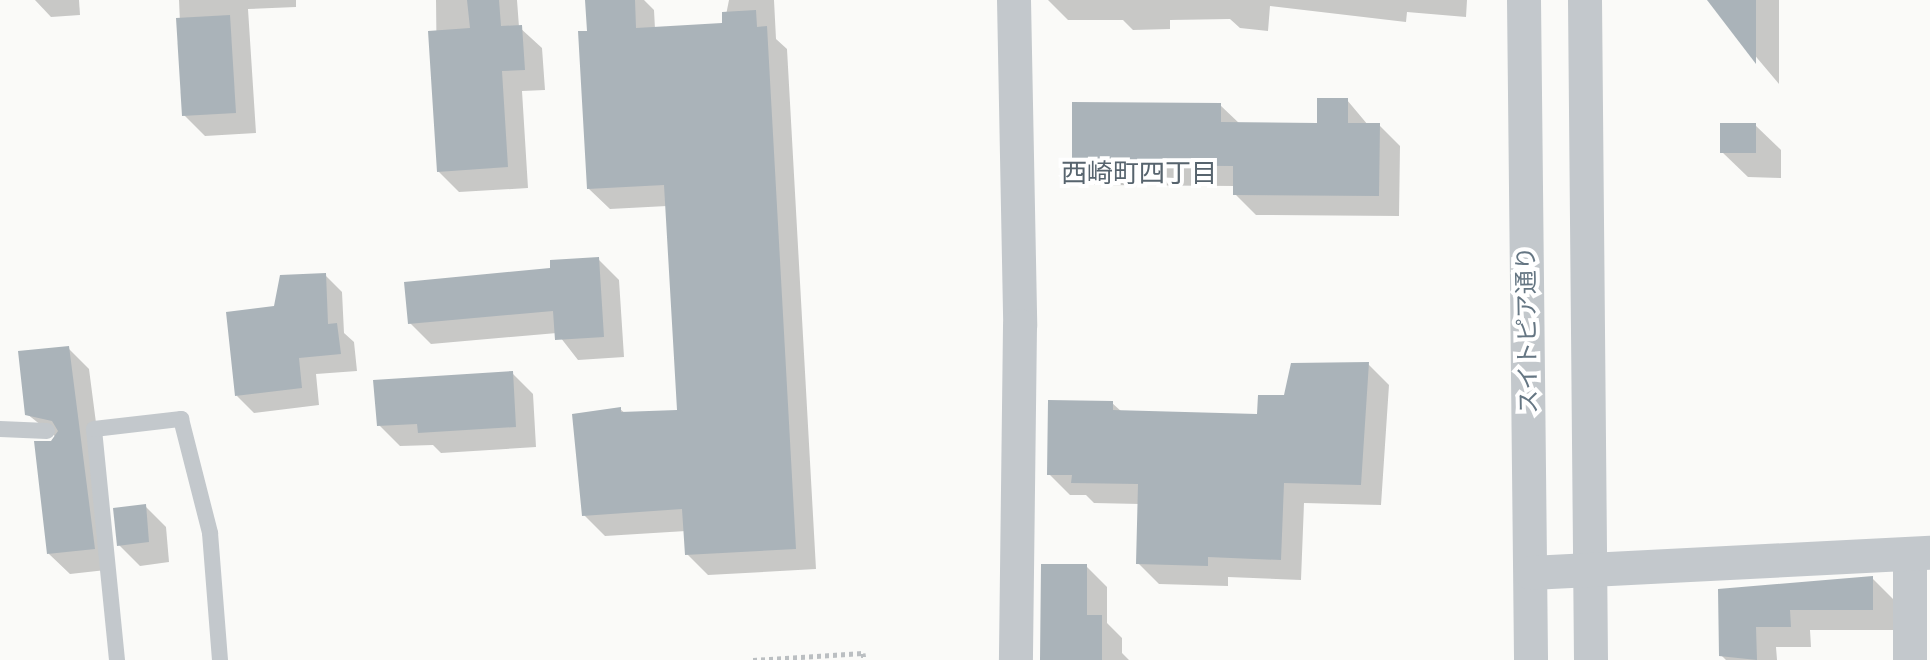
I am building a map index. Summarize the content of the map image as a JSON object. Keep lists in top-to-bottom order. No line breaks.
{"streets":{"street":["スイトピア通り"]},"districts":["西崎町四丁目"]}
